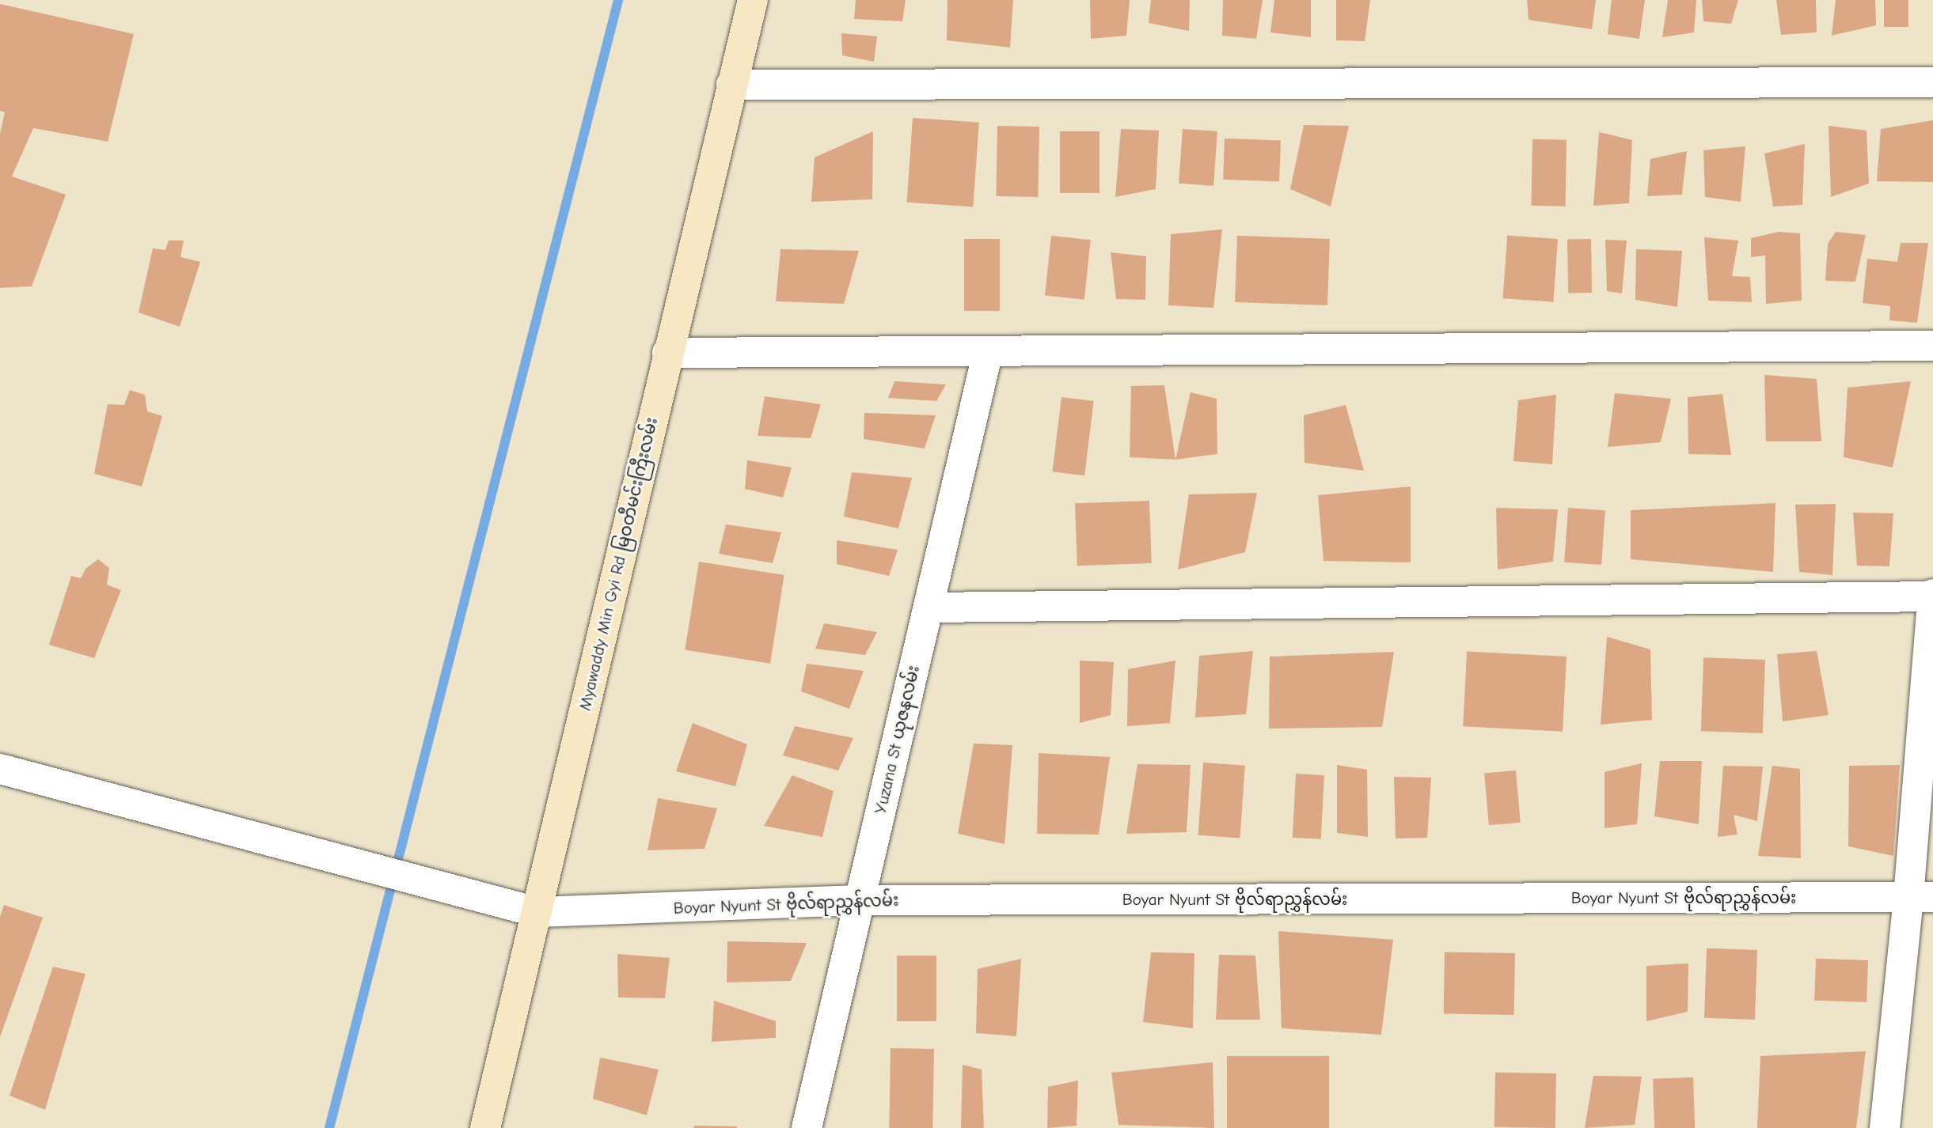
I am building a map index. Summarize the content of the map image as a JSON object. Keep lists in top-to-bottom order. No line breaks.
{"streets":{"main road":["Myawaddy Min Gyi Rd မြဝတီမင်းကြီးလမ်း"],"street":["Yuzana St ယုဇနလမ်း","Boyar Nyunt St ဗိုလ်ရာညွှန်လမ်း"]},"crossings":[["Myawaddy Min Gyi Rd မြဝတီမင်းကြီးလမ်း","Boyar Nyunt St ဗိုလ်ရာညွှန်လမ်း"],["Yuzana St ယုဇနလမ်း","Boyar Nyunt St ဗိုလ်ရာညွှန်လမ်း"]]}
